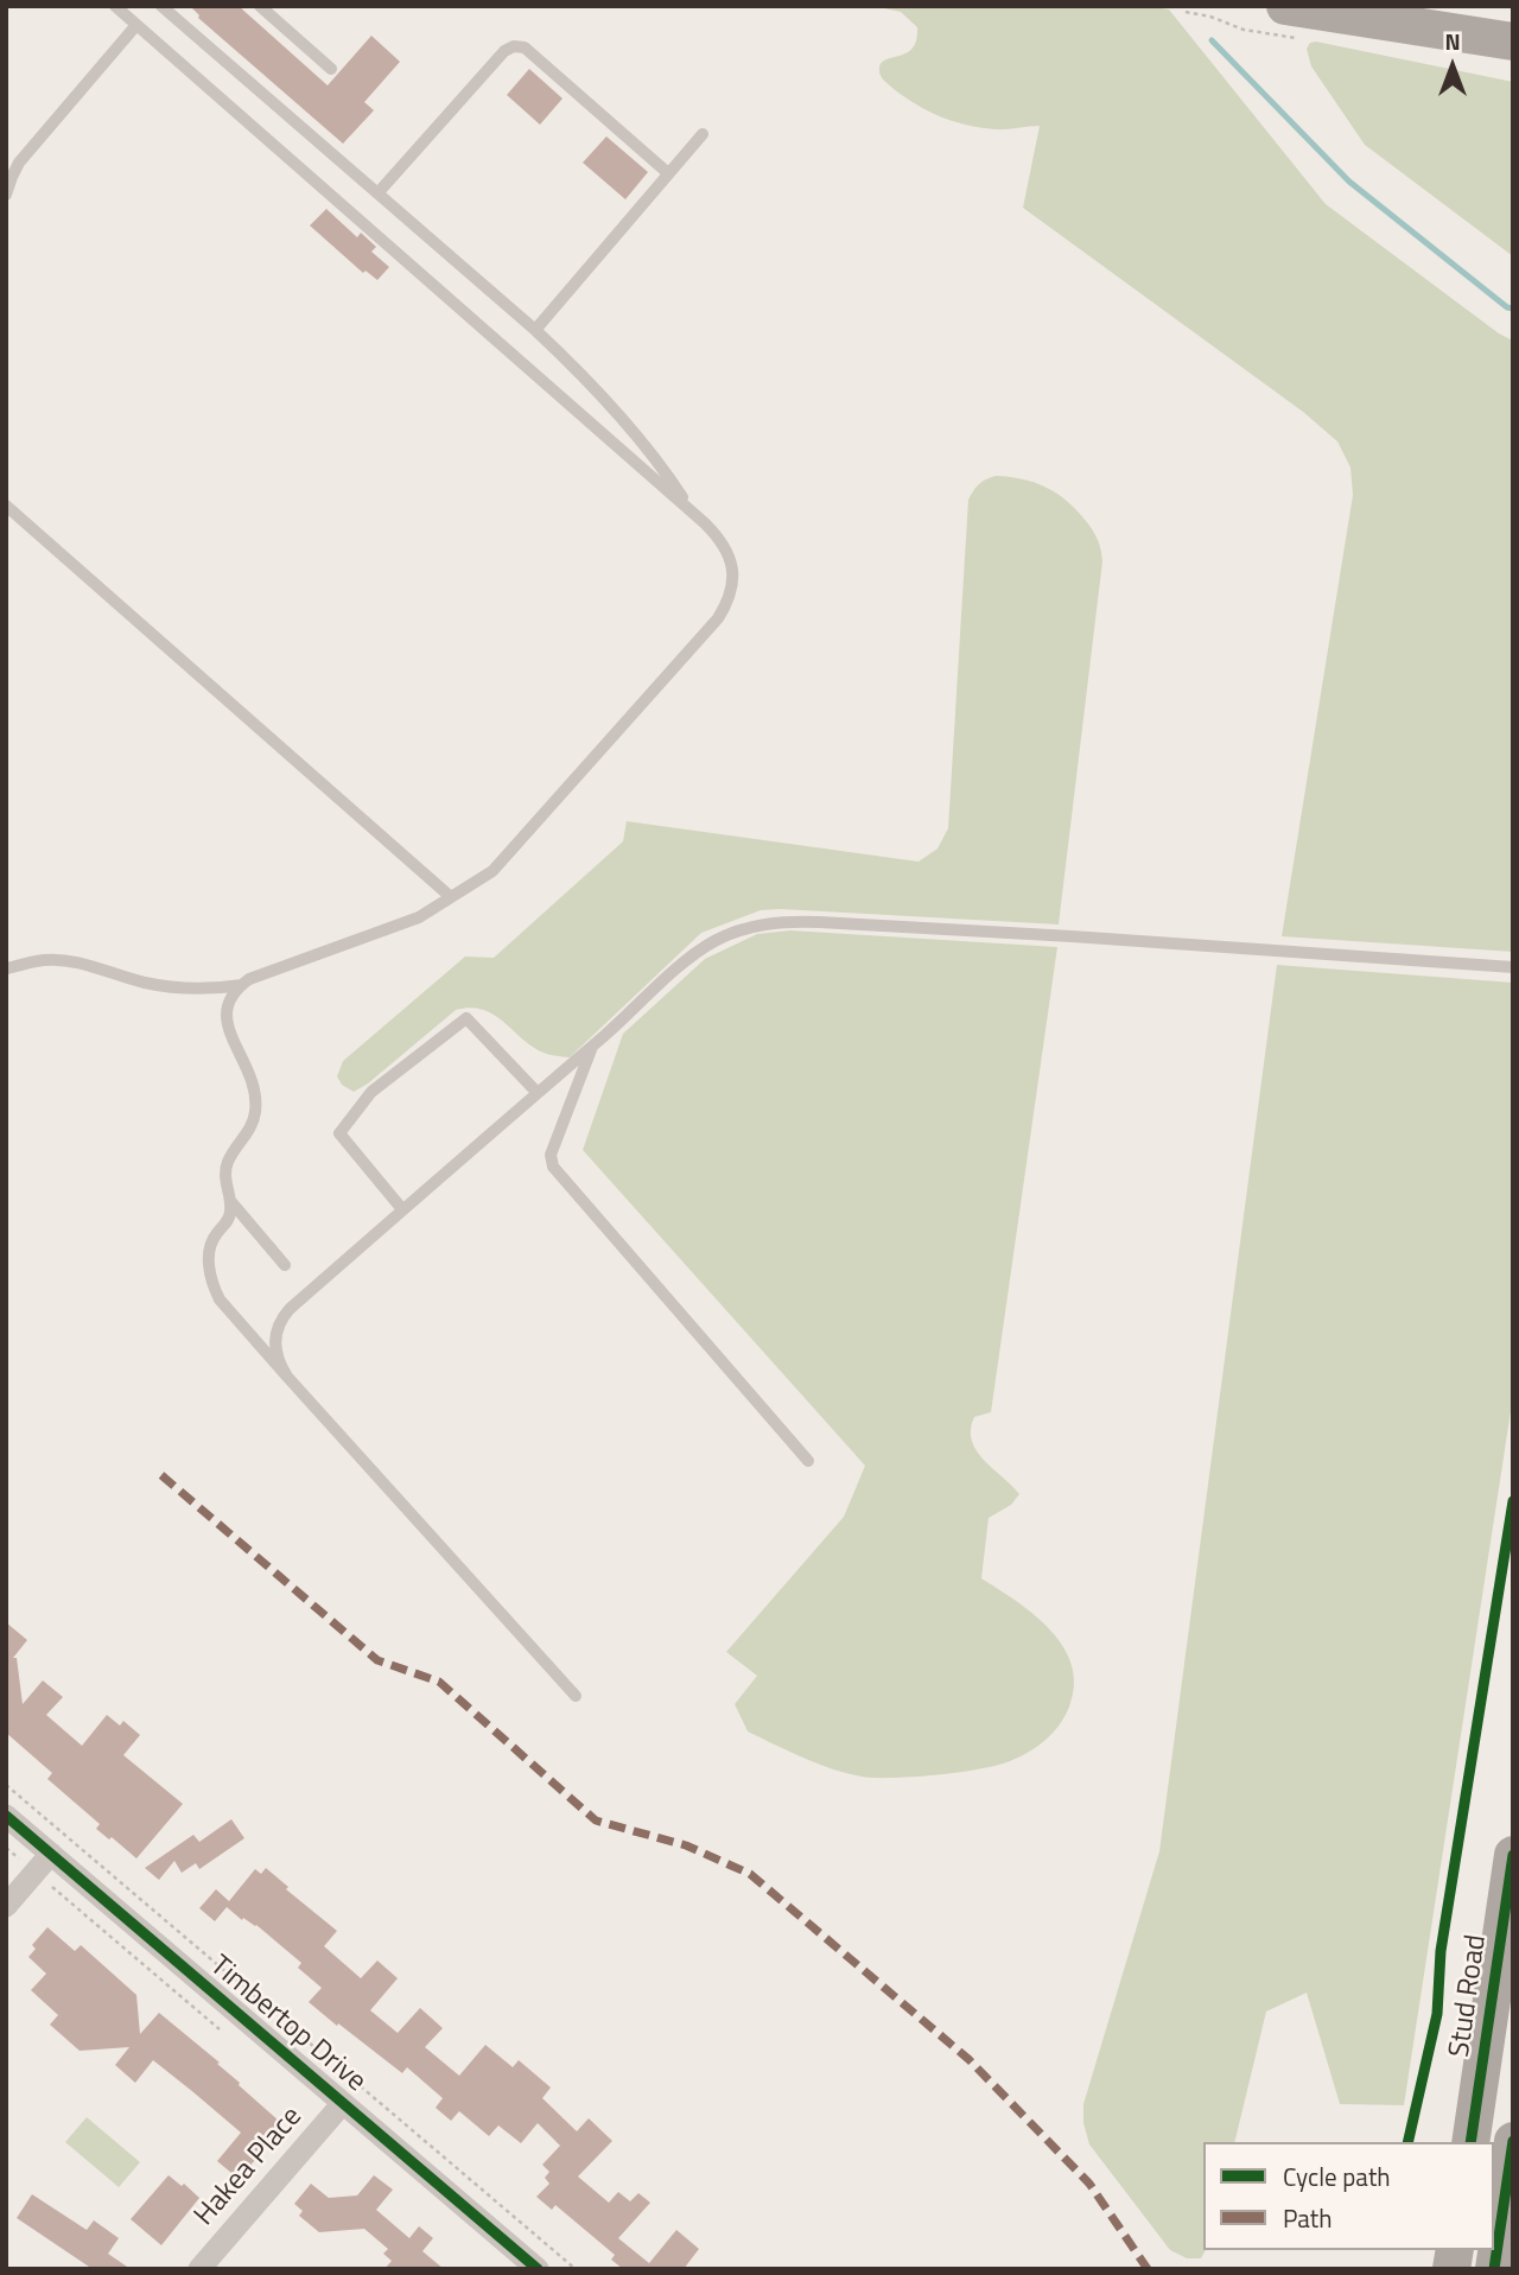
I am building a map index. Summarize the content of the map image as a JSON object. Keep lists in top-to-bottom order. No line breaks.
{"streets":{"highway":["Stud Road"],"street":["Timbertop Drive","Hakea Place"]},"crossings":[["Timbertop Drive","Hakea Place"]],"legend":["Cycle path","Path"],"north":"top"}
